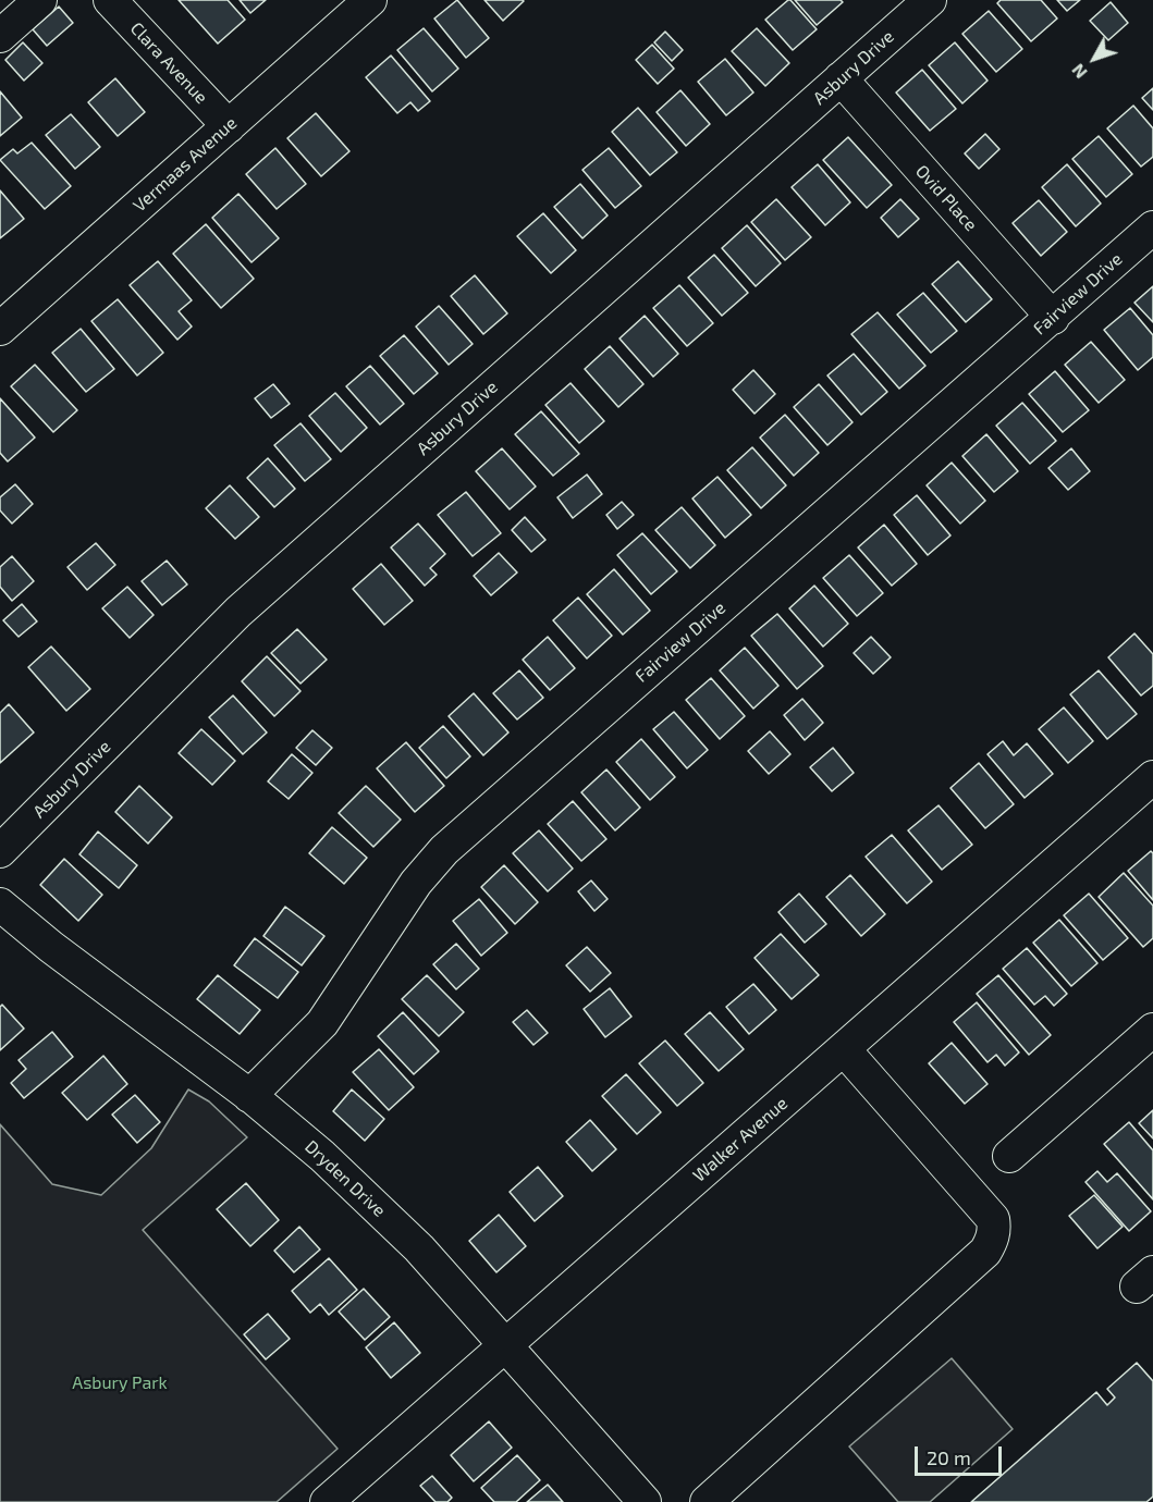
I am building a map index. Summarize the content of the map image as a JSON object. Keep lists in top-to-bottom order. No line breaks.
{"streets":{"street":["Clara Avenue","Asbury Drive","Vermaas Avenue","Ovid Place","Fairview Drive","Walker Avenue","Dryden Drive"]},"crossings":[["Clara Avenue","Vermaas Avenue"],["Asbury Drive","Ovid Place"],["Ovid Place","Fairview Drive"],["Fairview Drive","Dryden Drive"],["Walker Avenue","Dryden Drive"]],"parks":["Asbury Park"],"scale_bar":"20 m","north":"bottom left"}
